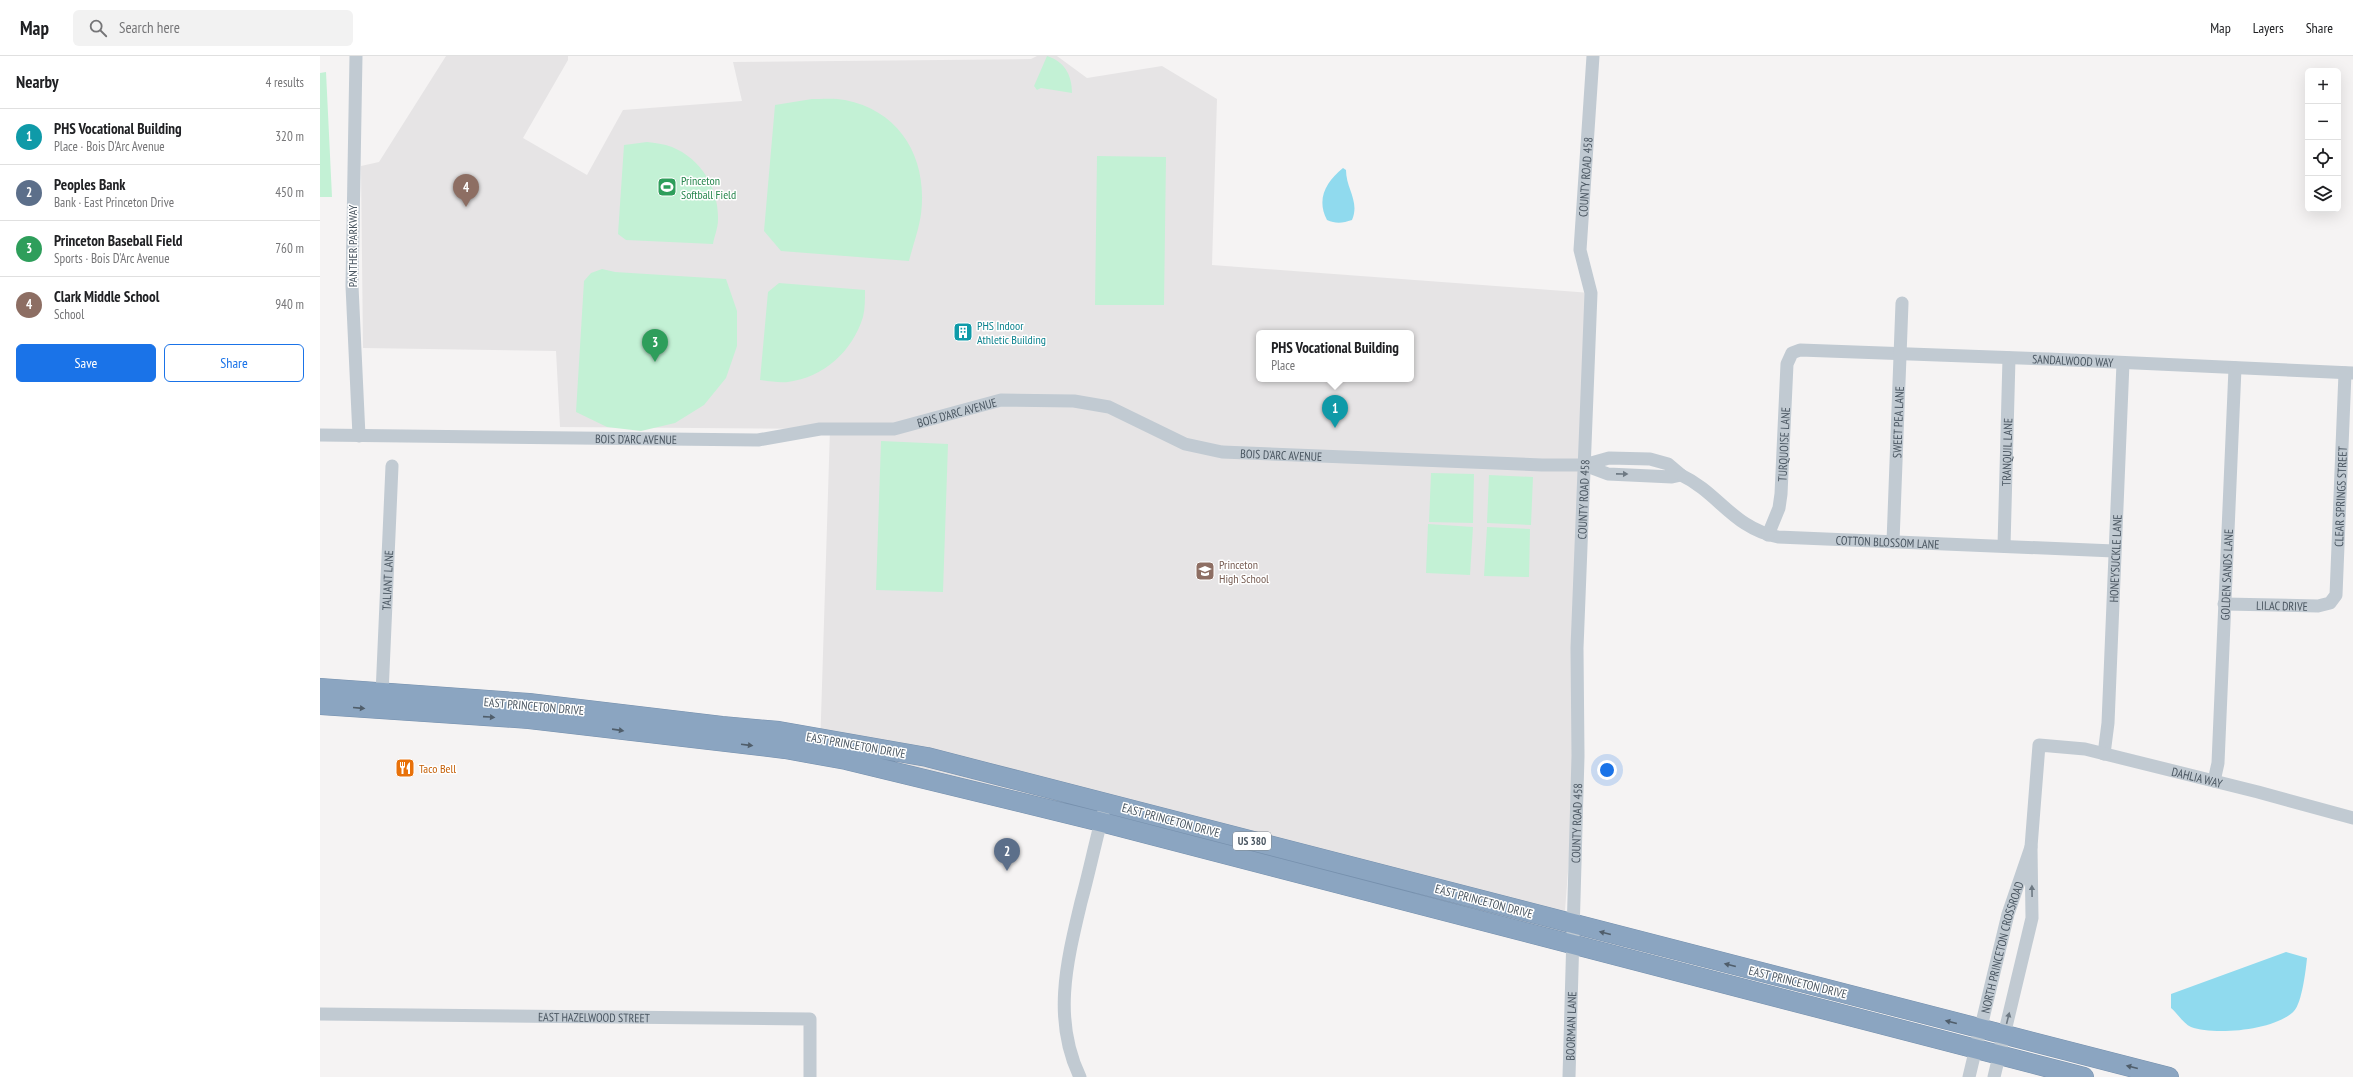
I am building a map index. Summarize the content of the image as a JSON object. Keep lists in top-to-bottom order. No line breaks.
{"streets":{"highway":["EAST PRINCETON DRIVE","US 380"],"street":["COUNTY ROAD 458","PANTHER PARKWAY","SANDALWOOD WAY","BOIS D'ARC AVENUE","SWEET PEA LANE","TURQUOISE LANE","TRANQUIL LANE","CLEAR SPRINGS STREET","COTTON BLOSSOM LANE","HONEYSUCKLE LANE","GOLDEN SANDS LANE","TALIANT LANE","LILAC DRIVE","DAHLIA WAY","NORTH PRINCETON CROSSROAD","EAST HAZELWOOD STREET","BOORMAN LANE"]},"crossings":[["COUNTY ROAD 458","BOIS D'ARC AVENUE"],["COUNTY ROAD 458","COTTON BLOSSOM LANE"],["COUNTY ROAD 458","EAST PRINCETON DRIVE"],["COUNTY ROAD 458","BOORMAN LANE"],["PANTHER PARKWAY","BOIS D'ARC AVENUE"],["SANDALWOOD WAY","SWEET PEA LANE"],["SANDALWOOD WAY","TURQUOISE LANE"],["SANDALWOOD WAY","TRANQUIL LANE"],["SANDALWOOD WAY","CLEAR SPRINGS STREET"],["SANDALWOOD WAY","HONEYSUCKLE LANE"],["SANDALWOOD WAY","GOLDEN SANDS LANE"],["BOIS D'ARC AVENUE","COTTON BLOSSOM LANE"],["SWEET PEA LANE","COTTON BLOSSOM LANE"],["TURQUOISE LANE","COTTON BLOSSOM LANE"],["TRANQUIL LANE","COTTON BLOSSOM LANE"],["CLEAR SPRINGS STREET","LILAC DRIVE"],["COTTON BLOSSOM LANE","HONEYSUCKLE LANE"],["HONEYSUCKLE LANE","DAHLIA WAY"],["GOLDEN SANDS LANE","LILAC DRIVE"],["GOLDEN SANDS LANE","DAHLIA WAY"],["TALIANT LANE","EAST PRINCETON DRIVE"],["EAST PRINCETON DRIVE","NORTH PRINCETON CROSSROAD"],["EAST PRINCETON DRIVE","BOORMAN LANE"],["DAHLIA WAY","NORTH PRINCETON CROSSROAD"]],"places":{"sports":["Princeton Softball Field"],"building":["PHS Indoor Athletic Building"],"school or university":["Princeton High School"],"restaurant":["Taco Bell"]},"page":{"header":"Map","search":"Search here","nav":["Map","Layers","Share"],"heading":["Nearby","4 results"],"map_buttons":["+","−"],"list":[{"mark":"1","name":"PHS Vocational Building","note":"Place · Bois D'Arc Avenue","value":"320 m"},{"mark":"2","name":"Peoples Bank","note":"Bank · East Princeton Drive","value":"450 m"},{"mark":"3","name":"Princeton Baseball Field","note":"Sports · Bois D'Arc Avenue","value":"760 m"},{"mark":"4","name":"Clark Middle School","note":"School","value":"940 m"}],"pins":["4","3","1","2"],"popup":["PHS Vocational Building","Place"],"buttons":["Save","Share"]}}
